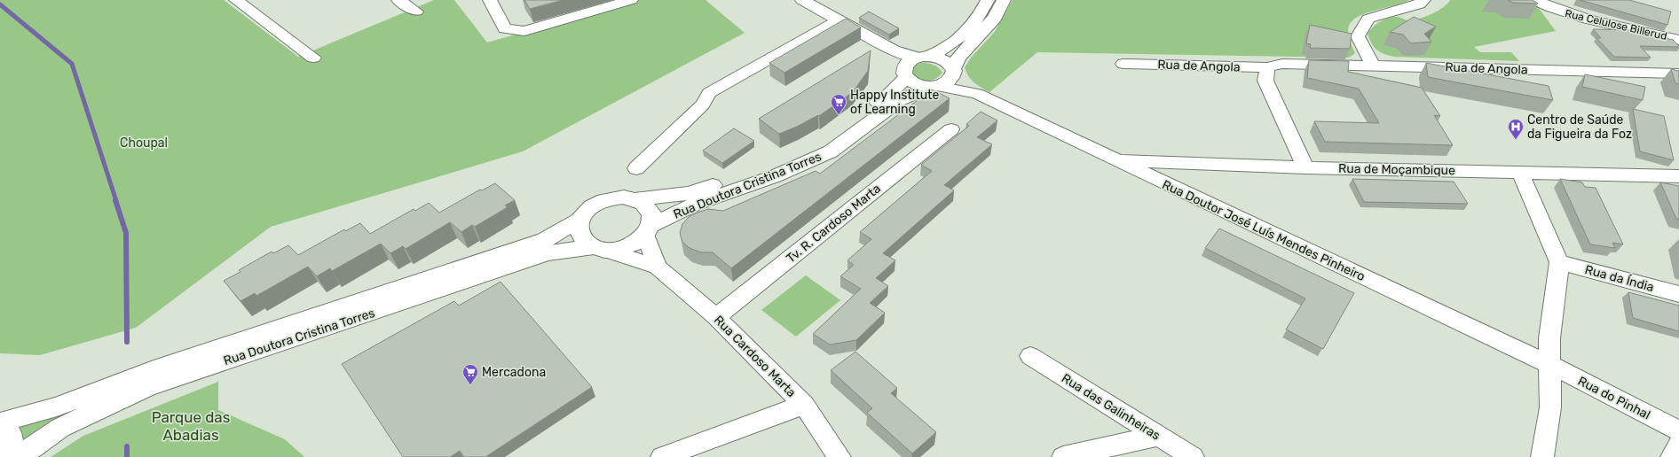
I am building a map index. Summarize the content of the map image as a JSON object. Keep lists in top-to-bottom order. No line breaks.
{"streets":{"main road":["Rua Doutora Cristina Torres"],"street":["Rua Celulose Billerud","Rua de Angola","Rua de Moçambique","Tv. R. Cardoso Marta","Rua Doutor José Luís Mendes Pinheiro","Rua da Índia","Rua Cardoso Marta","Rua do Pinhal","Rua das Galinheiras"]},"crossings":[["Rua de Moçambique","Rua Doutor José Luís Mendes Pinheiro"],["Rua Doutora Cristina Torres","Rua Doutor José Luís Mendes Pinheiro"],["Tv. R. Cardoso Marta","Rua Cardoso Marta"],["Rua Doutor José Luís Mendes Pinheiro","Rua do Pinhal"]],"parks":["Choupal","Parque das Abadias"],"places":{"supermarket":["Happy Institute of Learning","Mercadona"],"hospital":["Centro de Saúde da Figueira da Foz"]}}
